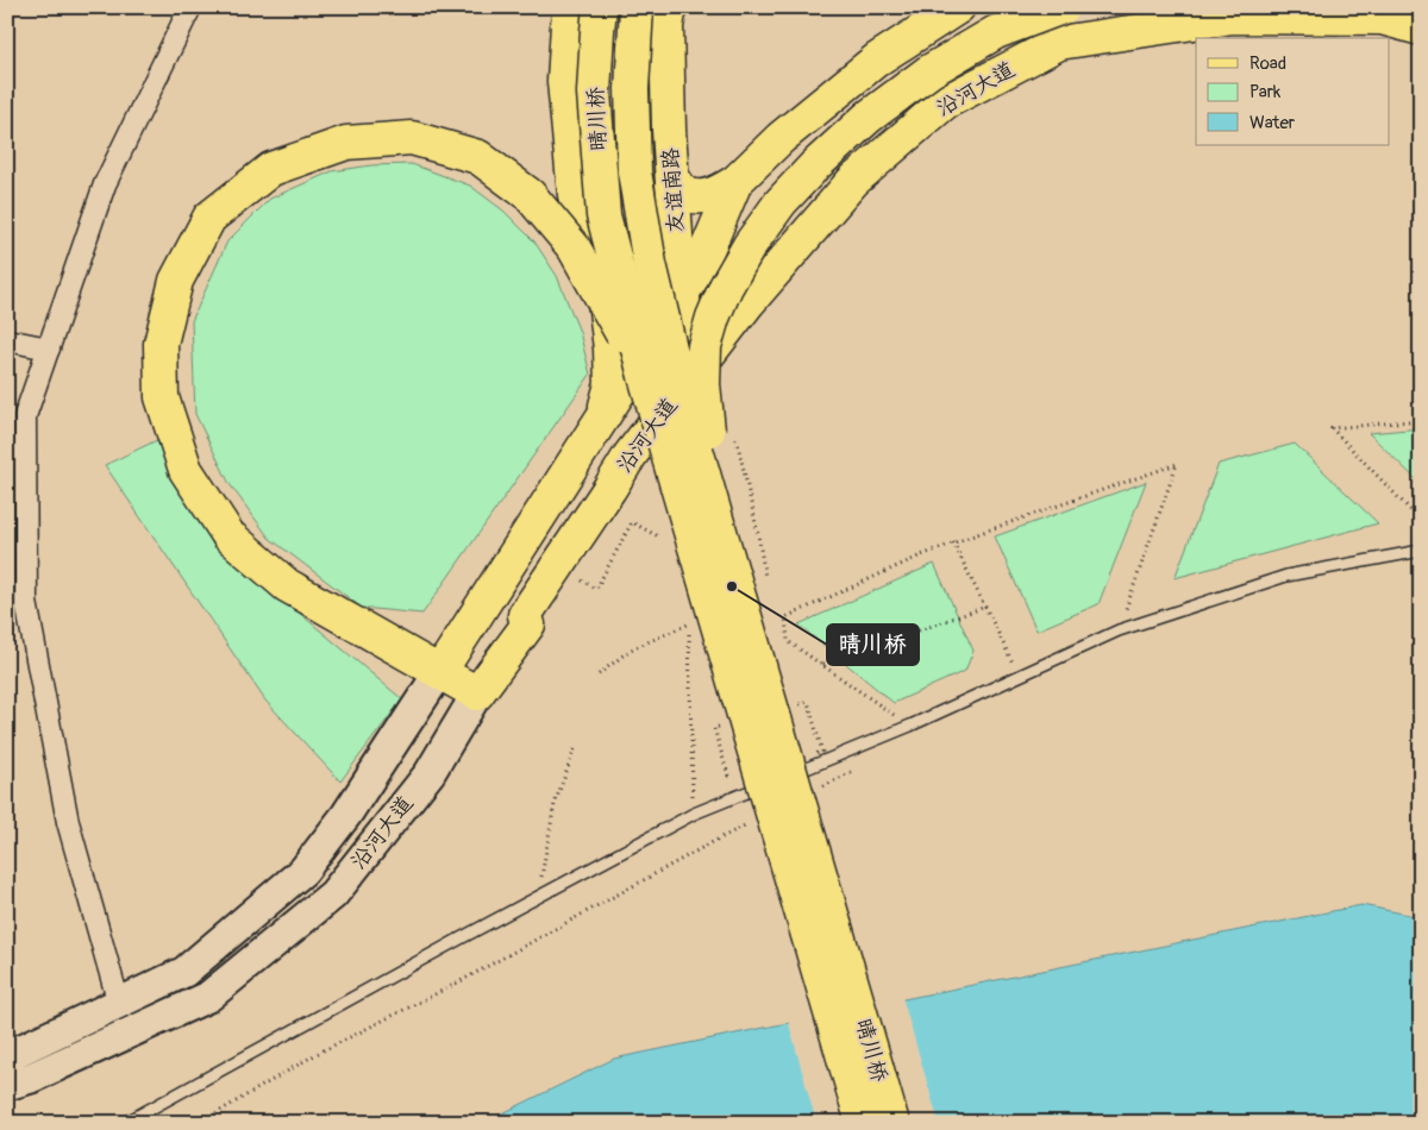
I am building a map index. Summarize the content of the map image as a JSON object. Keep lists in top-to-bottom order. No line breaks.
{"streets":{"main road":["沿河大道","晴川桥","友谊南路"]},"crossings":[["沿河大道","友谊南路"]],"places":["晴川桥"],"legend":["Road","Park","Water"]}
